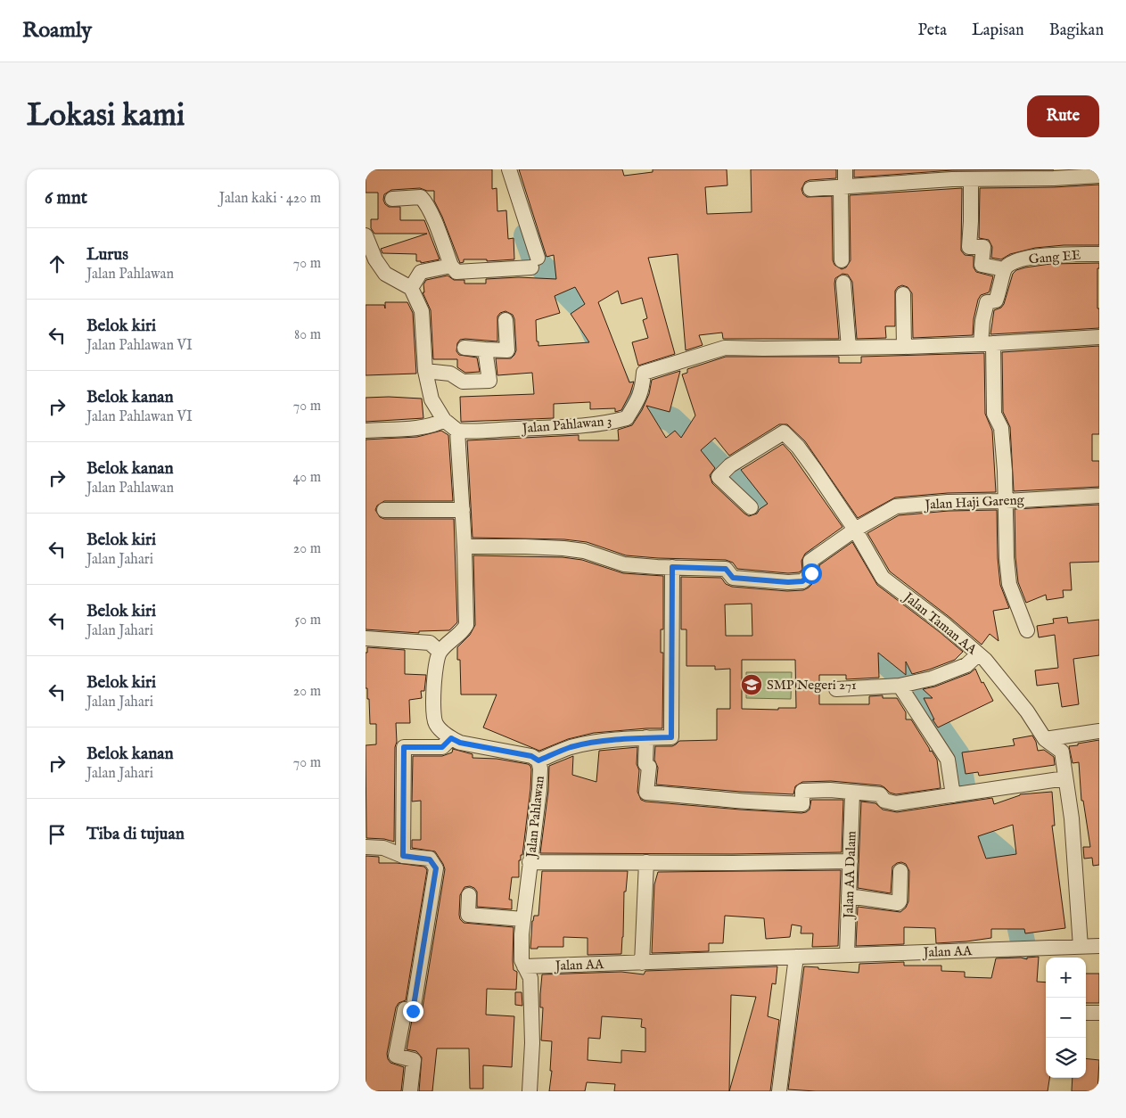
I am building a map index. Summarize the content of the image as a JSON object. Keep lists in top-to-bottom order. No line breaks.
{"streets":{"street":["Gang EE","Jalan Pahlawan 3","Jalan Haji Gareng","Jalan Taman AA","Jalan Pahlawan","Jalan AA Dalam","Jalan AA"]},"crossings":[["Jalan Haji Gareng","Jalan Taman AA"],["Jalan Taman AA","Jalan AA"],["Jalan Pahlawan","Jalan AA"],["Jalan AA Dalam","Jalan AA"]],"places":{"school or university":["SMP Negeri 271"]},"page":{"header":"Roamly","nav":["Peta","Lapisan","Bagikan"],"buttons":"Rute","title":"Lokasi kami","heading":["6 mnt","Jalan kaki · 420 m"],"list":[["Lurus","Jalan Pahlawan","70 m"],["Belok kiri","Jalan Pahlawan VI","80 m"],["Belok kanan","Jalan Pahlawan VI","70 m"],["Belok kanan","Jalan Pahlawan","40 m"],["Belok kiri","Jalan Jahari","20 m"],["Belok kiri","Jalan Jahari","50 m"],["Belok kiri","Jalan Jahari","20 m"],["Belok kanan","Jalan Jahari","70 m"],"Tiba di tujuan"],"map_buttons":["+","−"]}}
